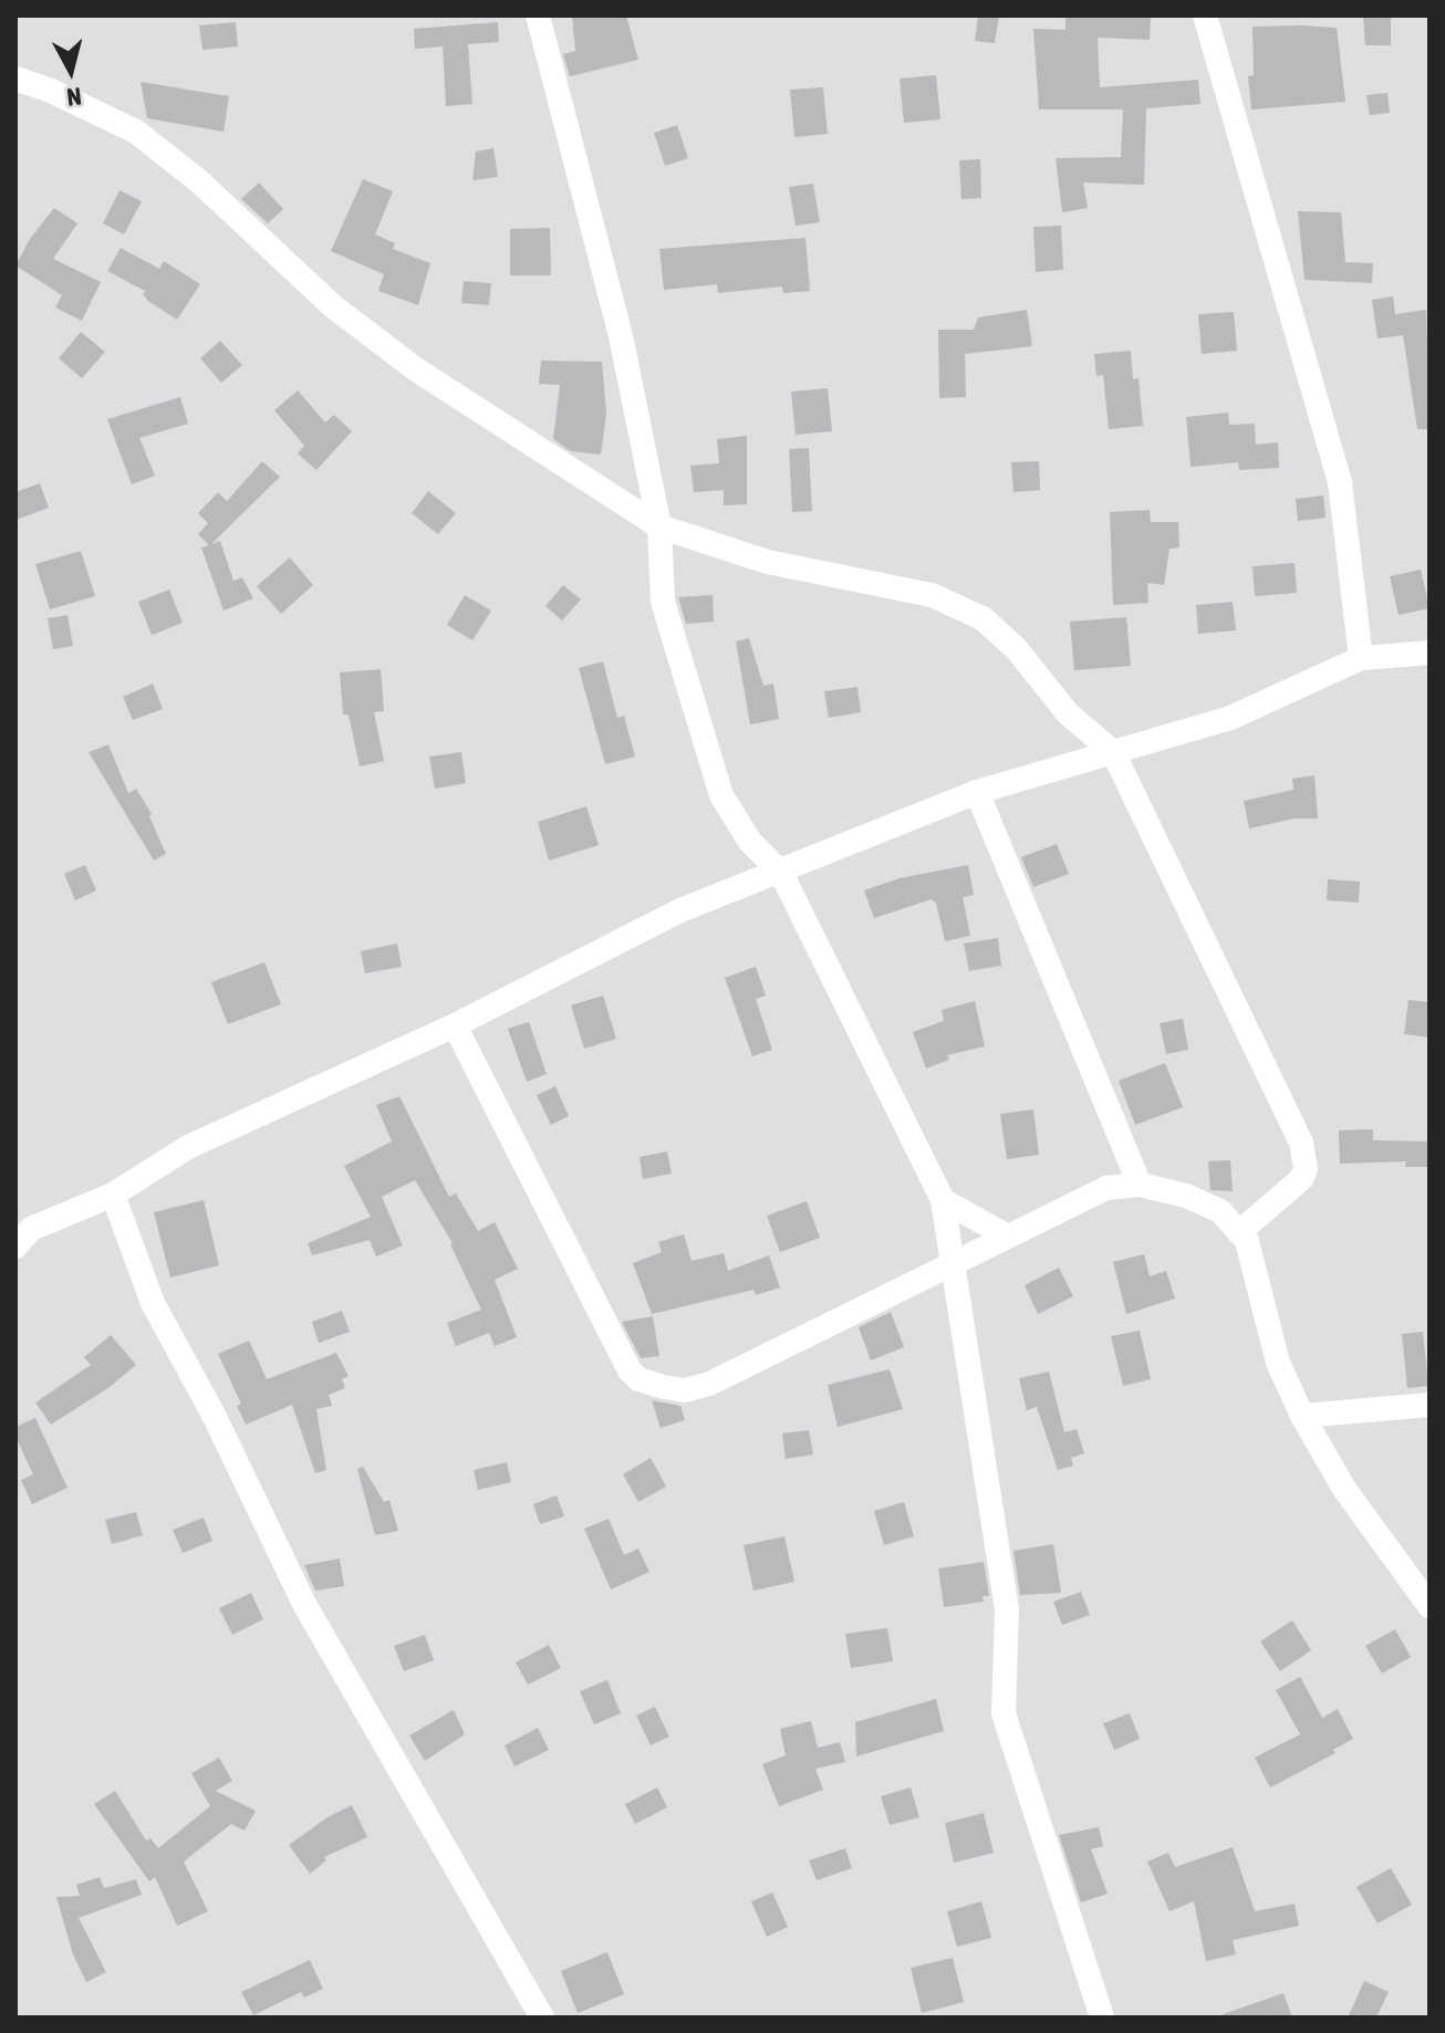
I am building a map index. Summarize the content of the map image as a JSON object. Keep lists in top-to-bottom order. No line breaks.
{"north":"bottom"}
